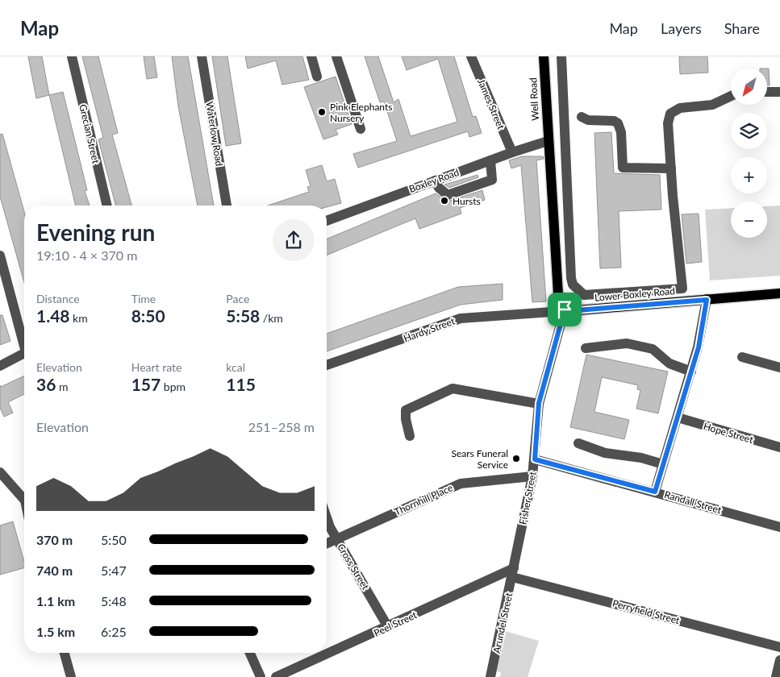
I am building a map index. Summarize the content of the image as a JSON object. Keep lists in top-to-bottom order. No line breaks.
{"streets":{"main road":["Well Road","Lower Boxley Road"],"street":["James Street","Grecian Street","Waterlow Road","Boxley Road","Hardy Street","Hope Street","Fisher Street","Thornhill Place","Randall Street","Cross Street","Perryfield Street","Arundel Street","Peel Street"]},"crossings":[["Well Road","Boxley Road"],["James Street","Boxley Road"],["Lower Boxley Road","Hardy Street"],["Lower Boxley Road","Fisher Street"],["Hardy Street","Fisher Street"],["Fisher Street","Thornhill Place"],["Fisher Street","Randall Street"],["Fisher Street","Perryfield Street"],["Fisher Street","Arundel Street"],["Fisher Street","Peel Street"],["Thornhill Place","Cross Street"],["Cross Street","Peel Street"],["Perryfield Street","Arundel Street"],["Perryfield Street","Peel Street"],["Arundel Street","Peel Street"]],"places":["Pink Elephants Nursery","Hursts","Sears Funeral Service"],"north":"bottom left","page":{"header":"Map","nav":["Map","Layers","Share"],"map_buttons":["+","−"],"heading":["Evening run","19:10 · 4 × 370 m"],"stats":[["Distance","1.48 km"],["Time","8:50"],["Pace","5:58 /km"],["Elevation","36 m"],["Heart rate","157 bpm"],["kcal","115"]],"chart":["Elevation","251–258 m"],"list":[{"name":"370 m","note":"5:50"},{"name":"740 m","note":"5:47"},{"name":"1.1 km","note":"5:48"},{"name":"1.5 km","note":"6:25"}]}}
